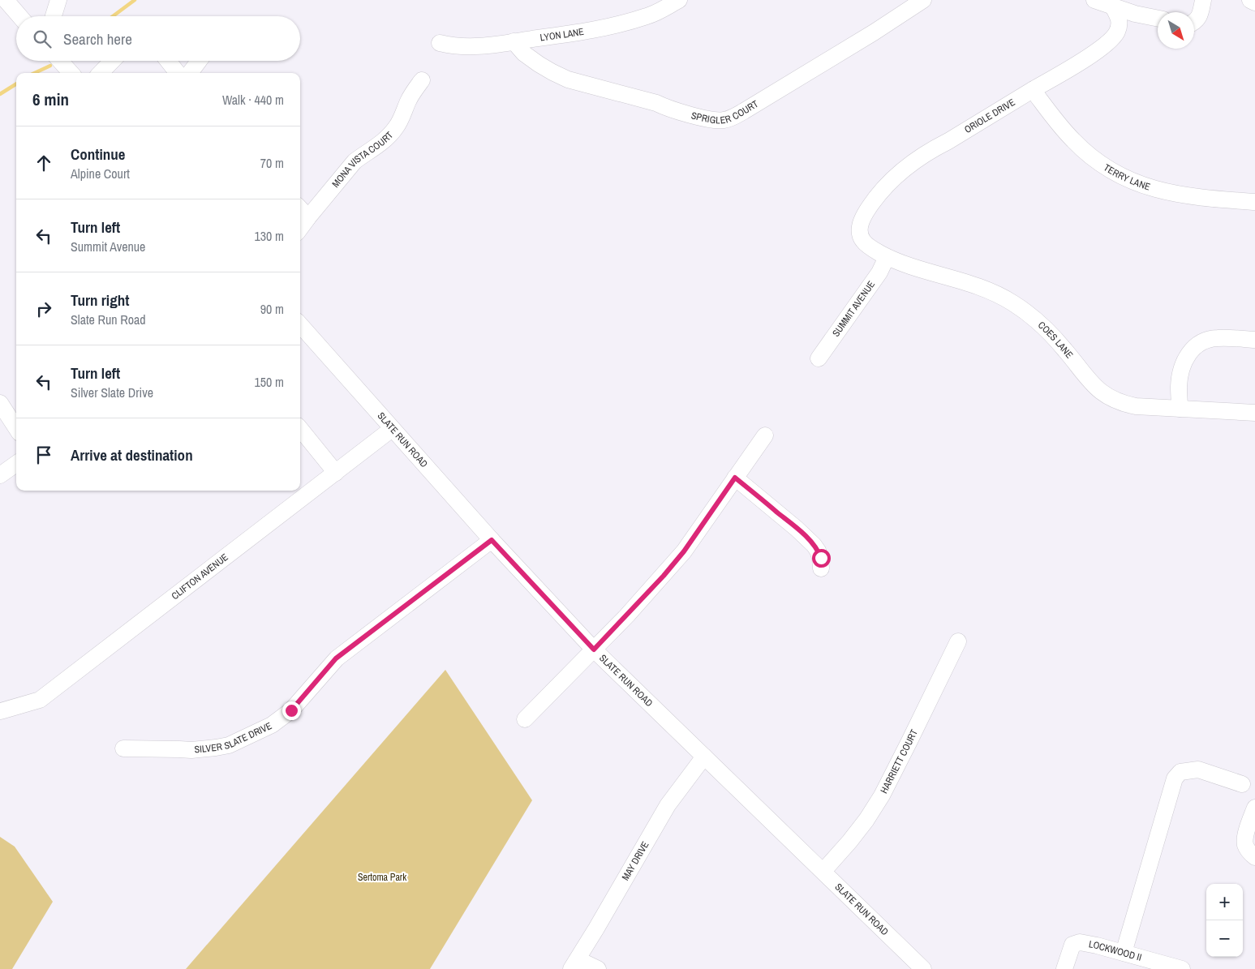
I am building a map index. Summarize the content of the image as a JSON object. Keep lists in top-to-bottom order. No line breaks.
{"streets":{"street":["LYON LANE","SPRIGLER COURT","ORIOLE DRIVE","MONA VISTA COURT","TERRY LANE","SUMMIT AVENUE","COES LANE","SLATE RUN ROAD","CLIFTON AVENUE","SILVER SLATE DRIVE","HARRIETT COURT","MAY DRIVE","LOCKWOOD II"]},"crossings":[["LYON LANE","SPRIGLER COURT"],["ORIOLE DRIVE","TERRY LANE"],["ORIOLE DRIVE","COES LANE"],["SUMMIT AVENUE","COES LANE"],["SLATE RUN ROAD","CLIFTON AVENUE"],["SLATE RUN ROAD","SILVER SLATE DRIVE"],["SLATE RUN ROAD","HARRIETT COURT"],["SLATE RUN ROAD","MAY DRIVE"]],"parks":["Sertoma Park"],"north":"bottom right","page":{"search":"Search here","heading":["6 min","Walk · 440 m"],"list":[["Continue","Alpine Court","70 m"],["Turn left","Summit Avenue","130 m"],["Turn right","Slate Run Road","90 m"],["Turn left","Silver Slate Drive","150 m"],"Arrive at destination"],"map_buttons":["+","−"]}}
